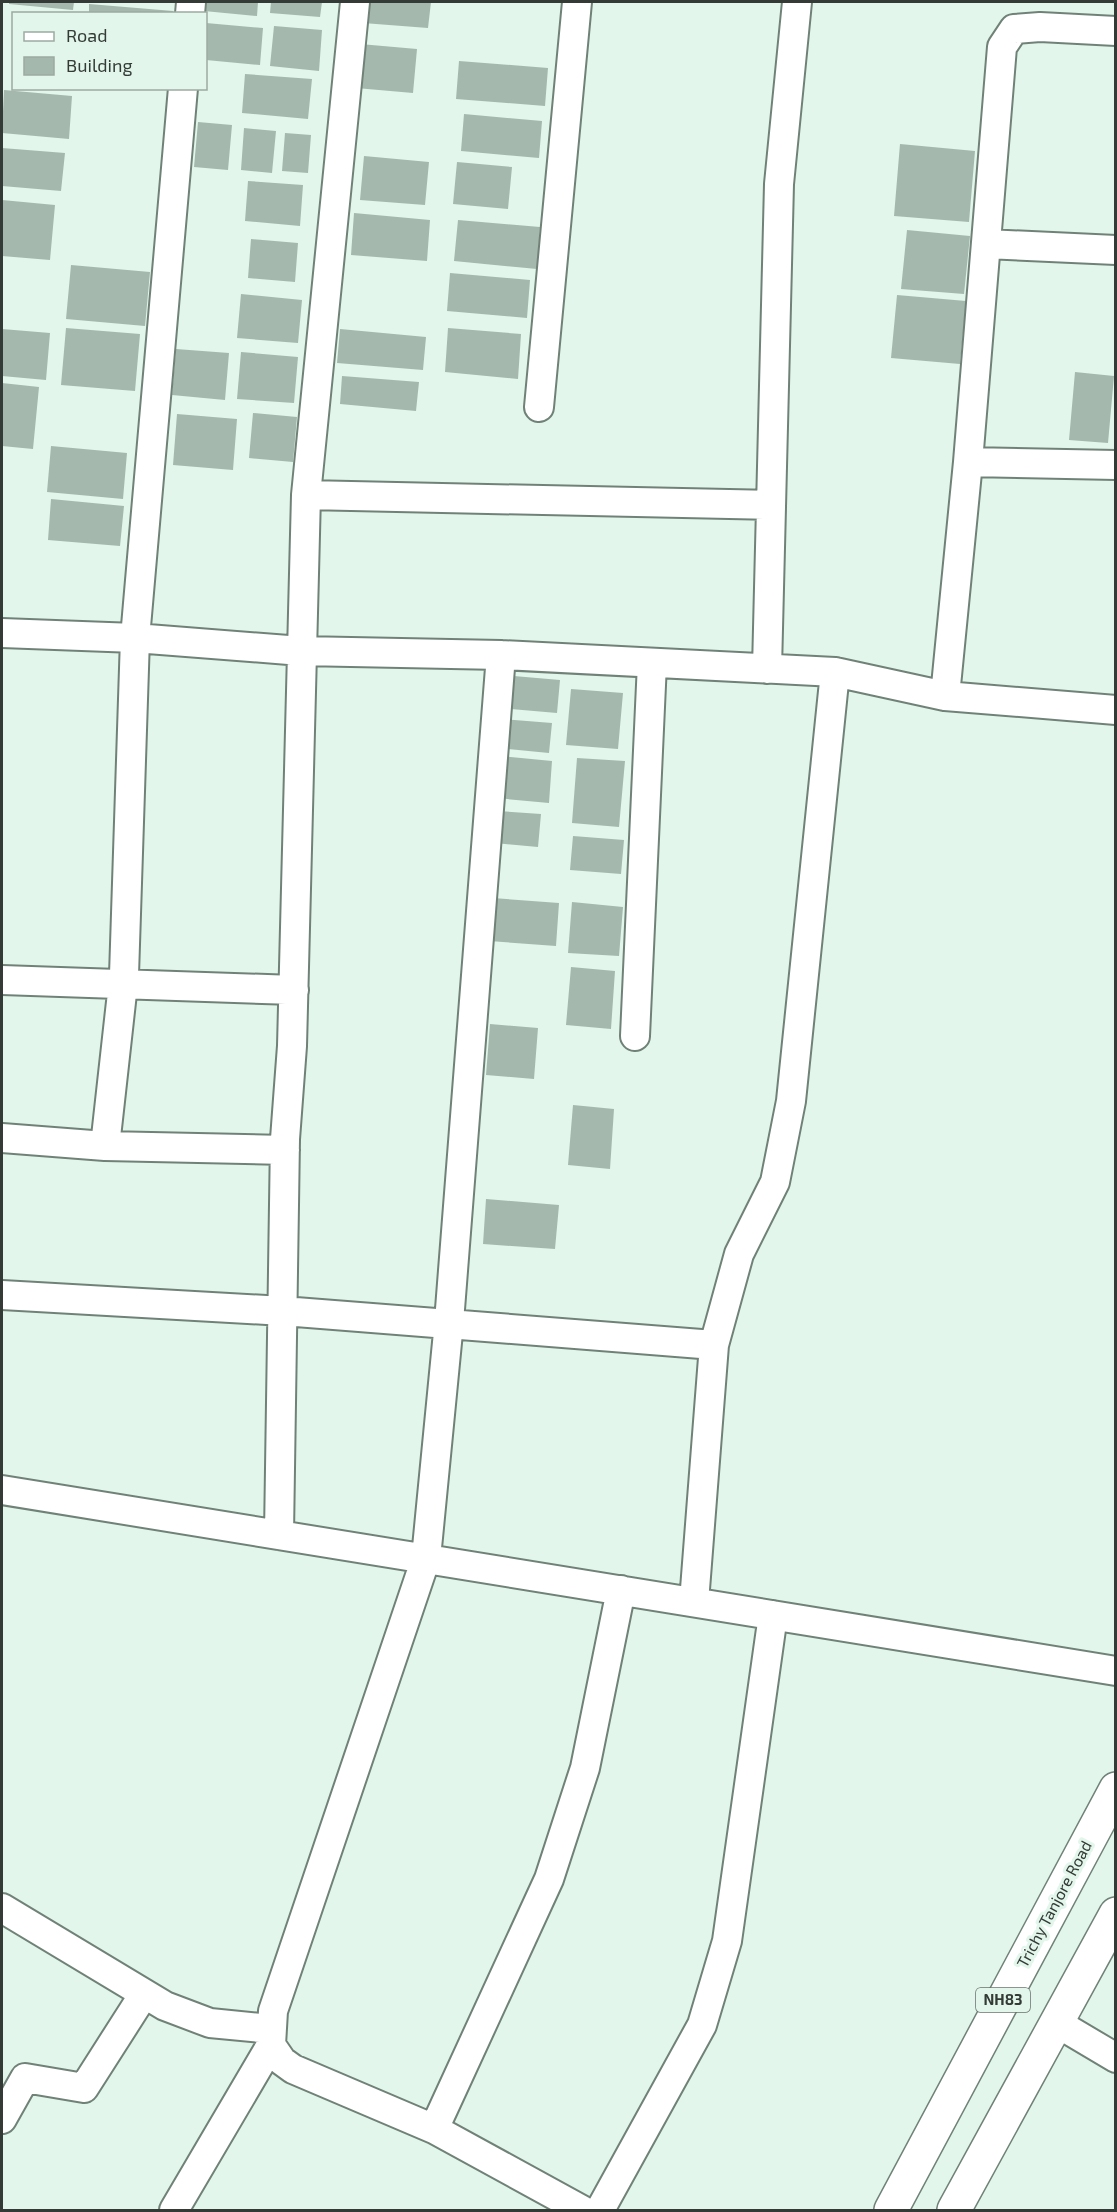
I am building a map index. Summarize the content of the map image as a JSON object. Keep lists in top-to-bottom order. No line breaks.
{"streets":{"highway":["Trichy Tanjore Road","NH83"]},"legend":["Road","Building"]}
